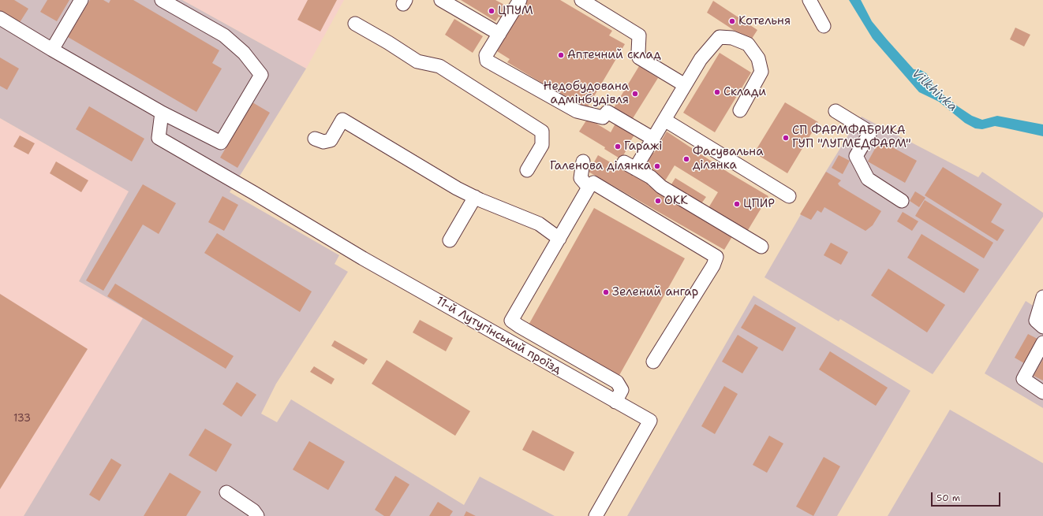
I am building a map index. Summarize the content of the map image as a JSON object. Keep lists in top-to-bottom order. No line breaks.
{"streets":{"lane":["11-й Лутугінський проїзд"]},"water":["Vilkhivka"],"places":["ЦПУМ","Котельня","Аптечний склад","Склади","Недобудована адмінбудівля","СП ФАРМФАБРИКА ГУП \"ЛУГМЕДФАРМ\"","Гаражі","Фасувальна ділянка","Галенова ділянка","ОКК","ЦПИР","Зелений ангар"],"house_numbers":["133"],"scale_bar":"50 m"}
